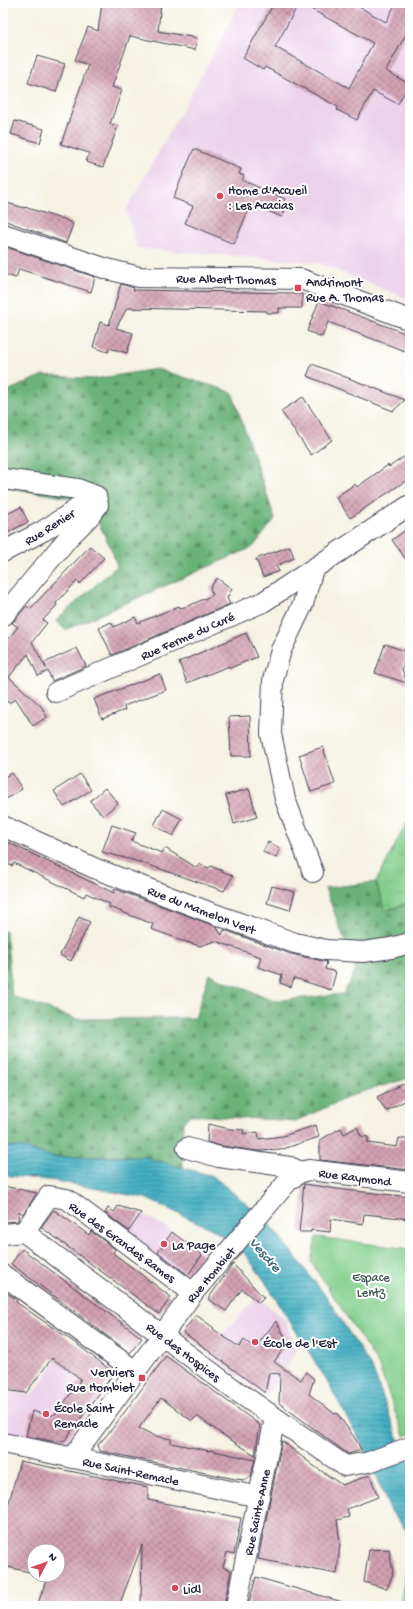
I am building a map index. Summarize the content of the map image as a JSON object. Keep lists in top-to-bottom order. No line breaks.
{"streets":{"street":["Rue Albert Thomas","Rue Renier","Rue Ferme du Curé","Rue du Mamelon Vert","Rue Raymond","Rue des Grandes Rames","Rue Hombiet","Rue des Hospices","Rue Saint-Remacle","Rue Sainte-Anne"]},"crossings":[["Rue Raymond","Rue Hombiet"],["Rue des Grandes Rames","Rue Hombiet"],["Rue des Grandes Rames","Rue des Hospices"],["Rue Hombiet","Rue des Hospices"],["Rue Hombiet","Rue Saint-Remacle"],["Rue des Hospices","Rue Sainte-Anne"],["Rue Saint-Remacle","Rue Sainte-Anne"]],"water":["Vesdre"],"parks":["Espace Lentz"],"places":{"other":["Home d'Accueil : Les Acacias","La Page","École de l'Est","École Saint Remacle","Lidl"],"transit":["Andrimont Rue A. Thomas","Verviers Rue Hombiet"]},"north":"top right"}
